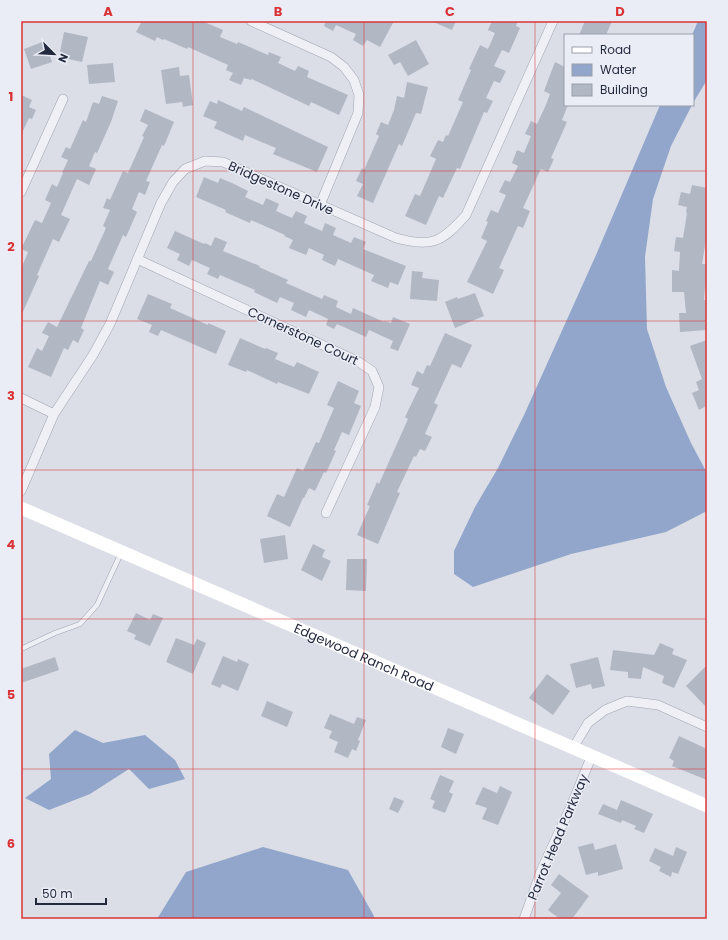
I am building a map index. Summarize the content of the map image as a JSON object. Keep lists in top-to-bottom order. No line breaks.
{"streets":{"street":["Bridgestone Drive","Cornerstone Court","Edgewood Ranch Road","Parrot Head Parkway"]},"crossings":[["Bridgestone Drive","Cornerstone Court"],["Edgewood Ranch Road","Parrot Head Parkway"]],"legend":["Road","Water","Building"],"scale_bar":"50 m","north":"bottom right","grid":{"columns":["A","B","C","D"],"rows":["1","2","3","4","5","6"]}}
